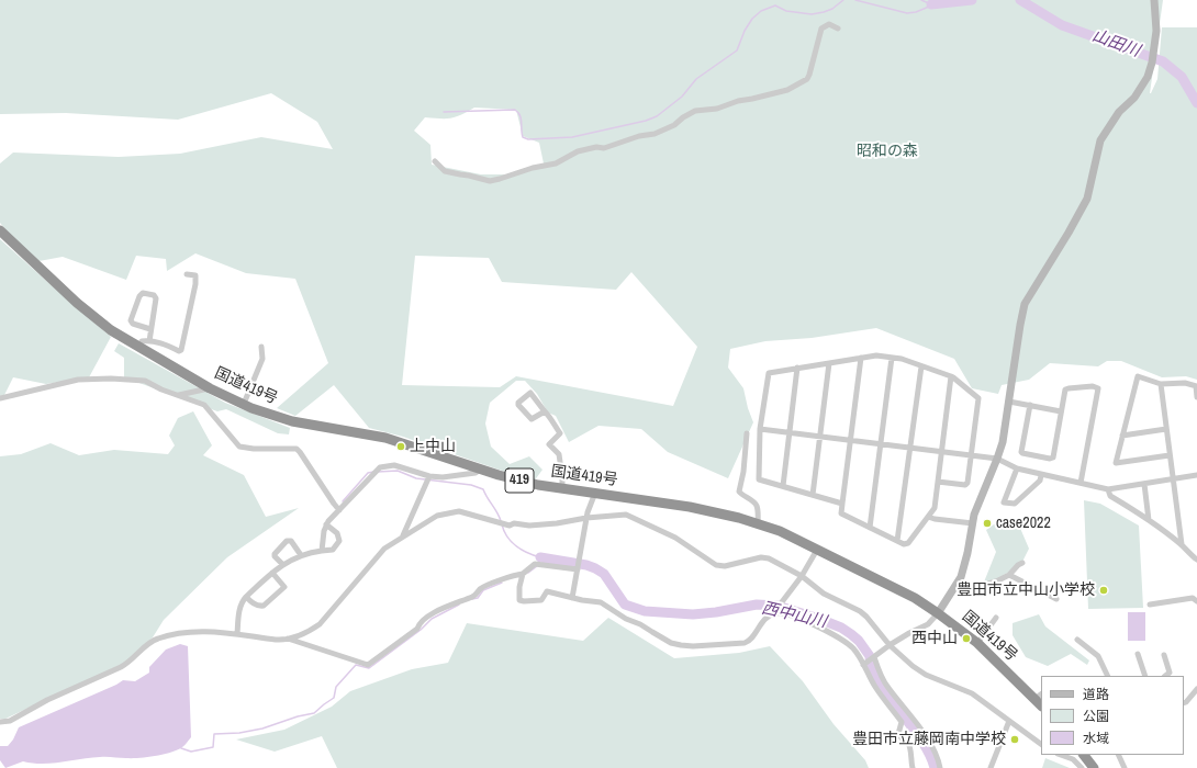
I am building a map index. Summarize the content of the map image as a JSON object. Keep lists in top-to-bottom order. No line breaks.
{"streets":{"highway":["国道419号","419"]},"water":["山田川","西中山川"],"parks":["昭和の森"],"places":["上中山","case2022","豊田市立中山小学校","西中山","豊田市立藤岡南中学校"],"legend":["道路","公園","水域"]}
